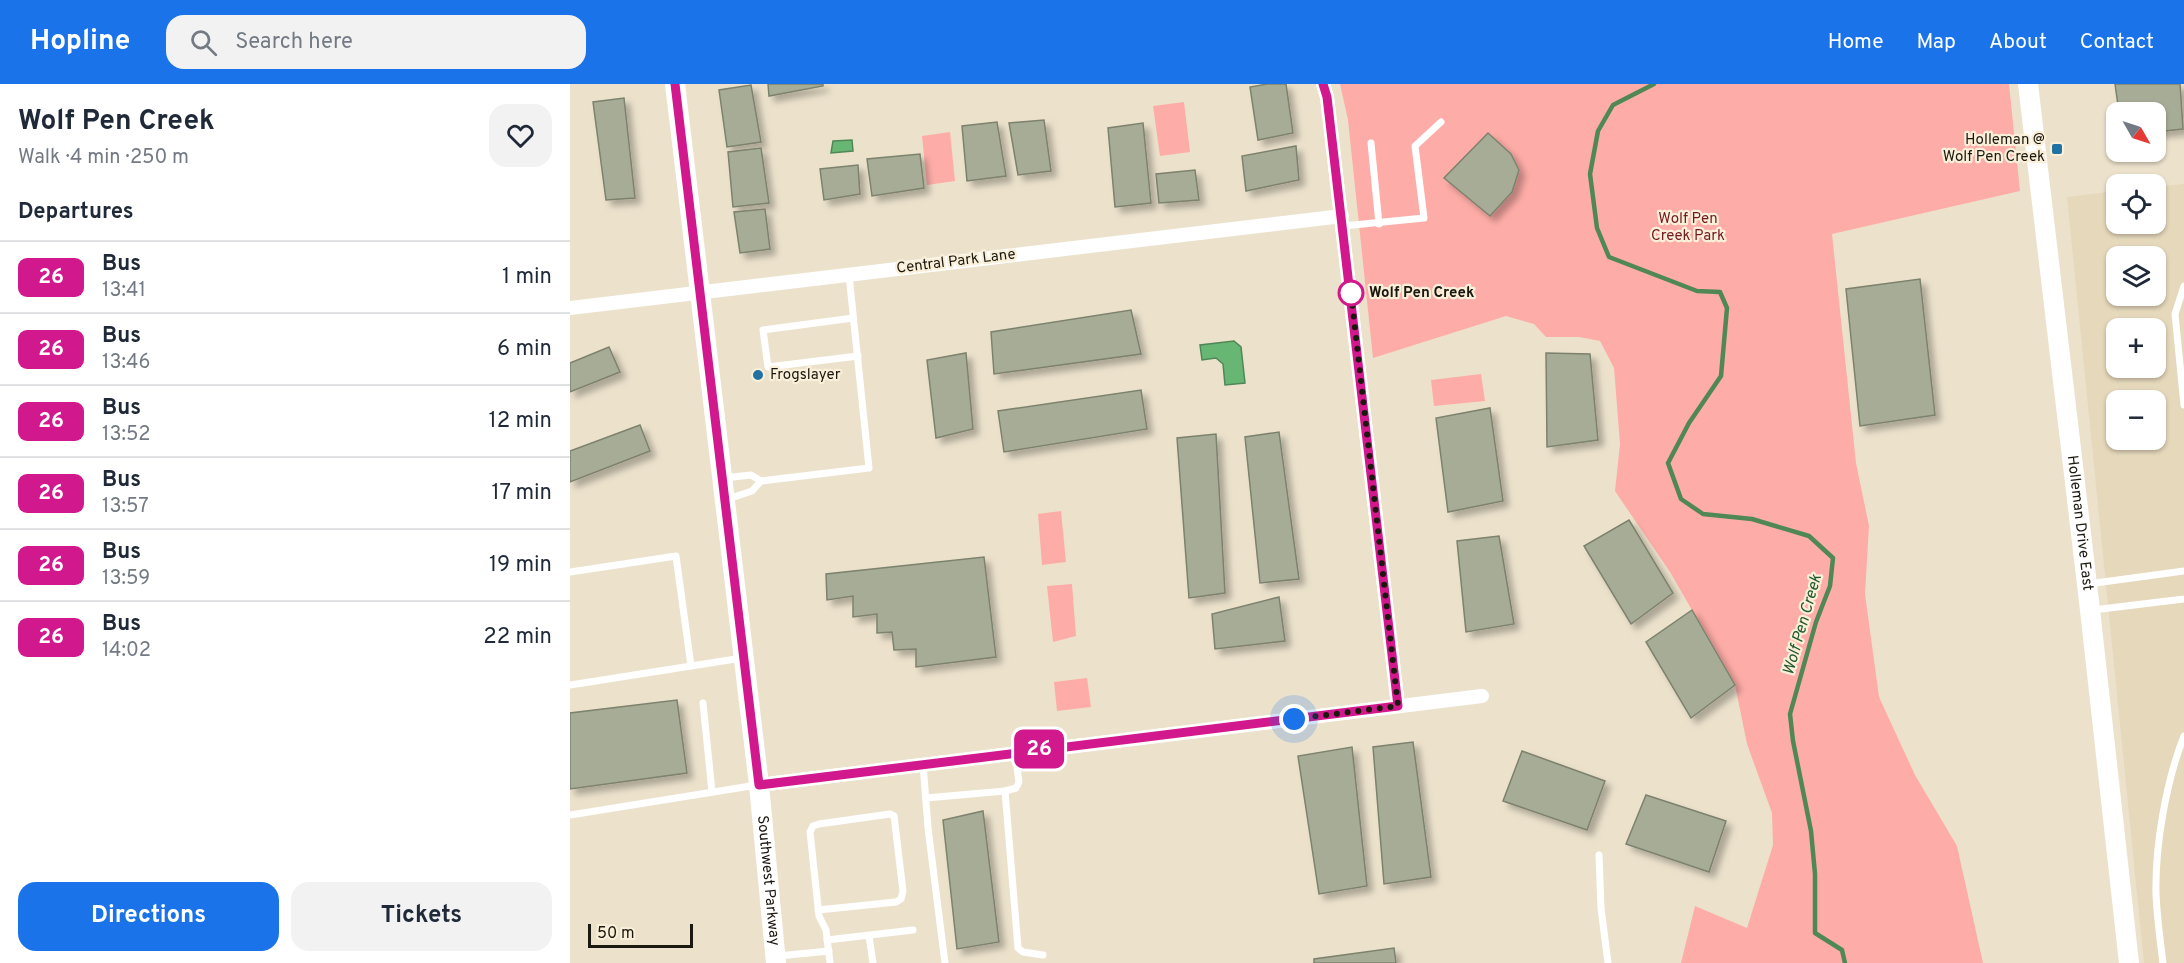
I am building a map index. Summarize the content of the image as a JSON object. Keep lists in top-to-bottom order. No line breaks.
{"streets":{"main road":["Holleman Drive East","Southwest Parkway"],"street":["Central Park Lane"]},"crossings":[["Central Park Lane","Southwest Parkway"]],"water":["Wolf Pen Creek"],"parks":["Wolf Pen Creek Park"],"places":{"transit":["Holleman @ Wolf Pen Creek"],"other":["Wolf Pen Creek","Frogslayer"]},"lines":["bus line 26"],"scale_bar":"50 m","north":"bottom right","page":{"header":"Hopline","search":"Search here","nav":["Home","Map","About","Contact"],"heading":[["Wolf Pen Creek","Walk · 4 min · 250 m"],"Departures"],"on_map":"26","map_buttons":["+","−"],"list":[{"mark":"26","name":"Bus","note":"13:41","value":"1 min"},{"mark":"26","name":"Bus","note":"13:46","value":"6 min"},{"mark":"26","name":"Bus","note":"13:52","value":"12 min"},{"mark":"26","name":"Bus","note":"13:57","value":"17 min"},{"mark":"26","name":"Bus","note":"13:59","value":"19 min"},{"mark":"26","name":"Bus","note":"14:02","value":"22 min"}],"buttons":["Directions","Tickets"],"scale":"50 m"}}
